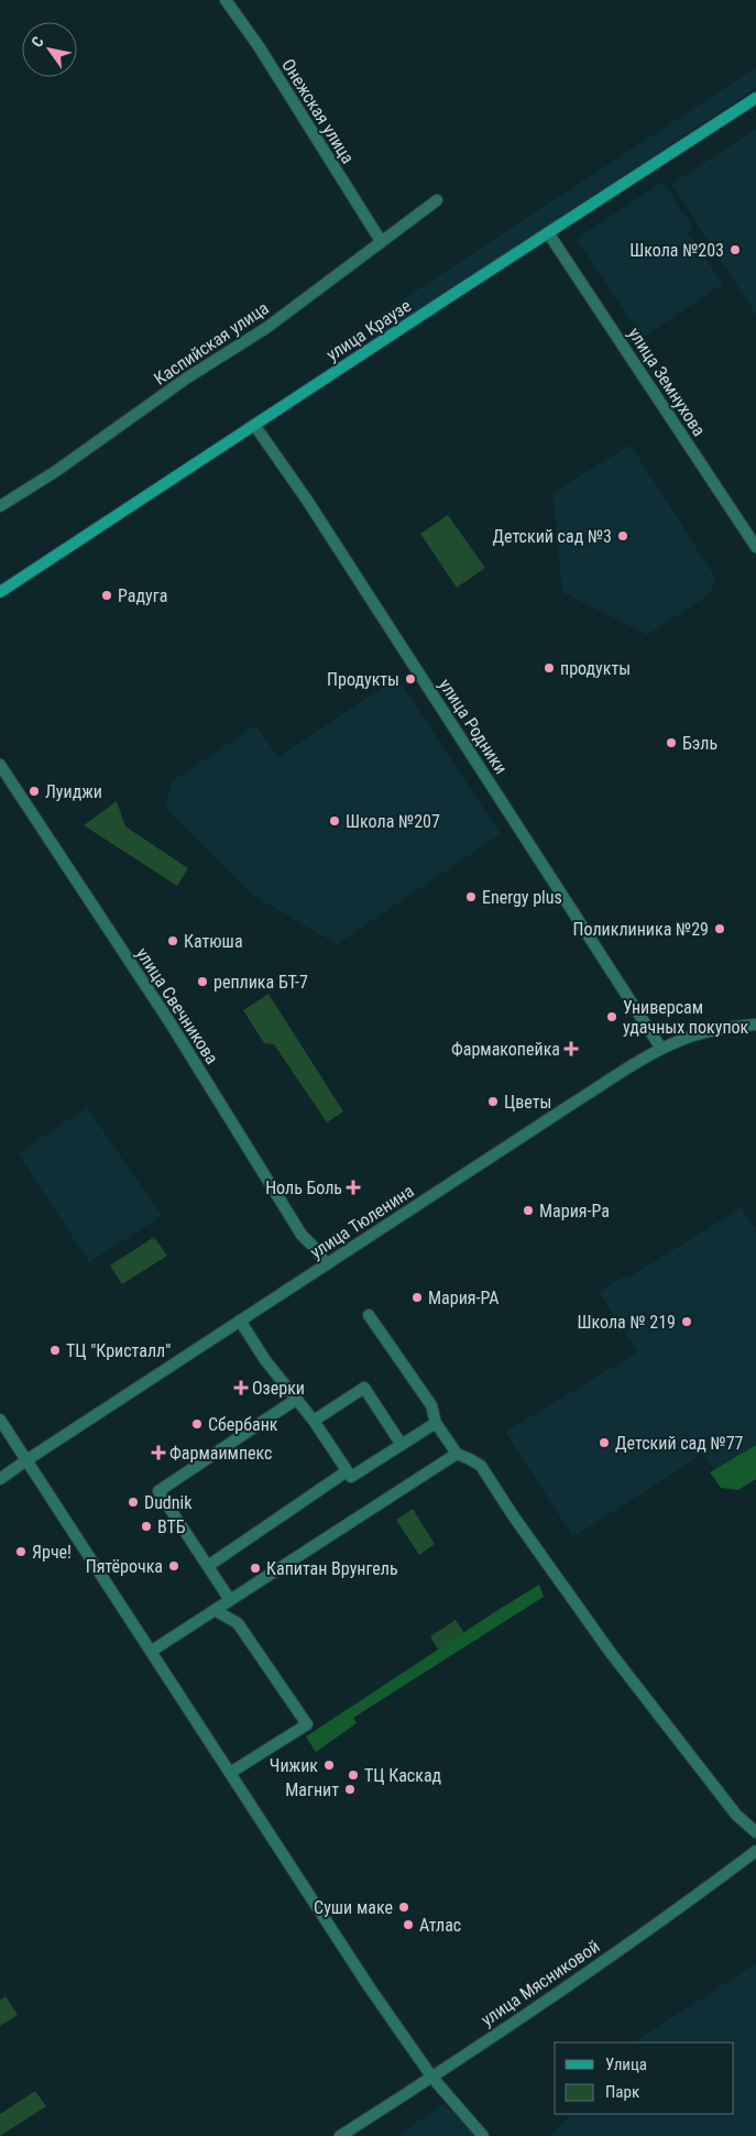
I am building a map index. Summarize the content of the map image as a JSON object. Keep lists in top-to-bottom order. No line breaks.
{"streets":{"main road":["улица Краузе"],"street":["Онежская улица","Каспийская улица","улица Земнухова","улица Родники","улица Свечникова","улица Тюленина","улица Мясниковой"]},"crossings":[["Онежская улица","Каспийская улица"],["улица Краузе","улица Земнухова"],["улица Краузе","улица Родники"],["улица Родники","улица Тюленина"],["улица Свечникова","улица Тюленина"]],"places":{"other":["Школа №203","Детский сад №3","Радуга","продукты","Продукты","Бэль","Луиджи","Школа №207","Energy plus","Поликлиника №29","Катюша","реплика БТ-7","Универсам удачных покупок","Цветы","Мария-Ра","Мария-РА","Школа № 219","ТЦ \"Кристалл\"","Сбербанк","Детский сад №77","Dudnik","ВТБ","Ярче!","Пятёрочка","Капитан Врунгель","Чижик","ТЦ Каскад","Магнит","Суши маке","Атлас"],"health":["Фармакопейка","Ноль Боль","Озерки","Фармаимпекс"]},"legend":["Улица","Парк"],"north":"top left"}
